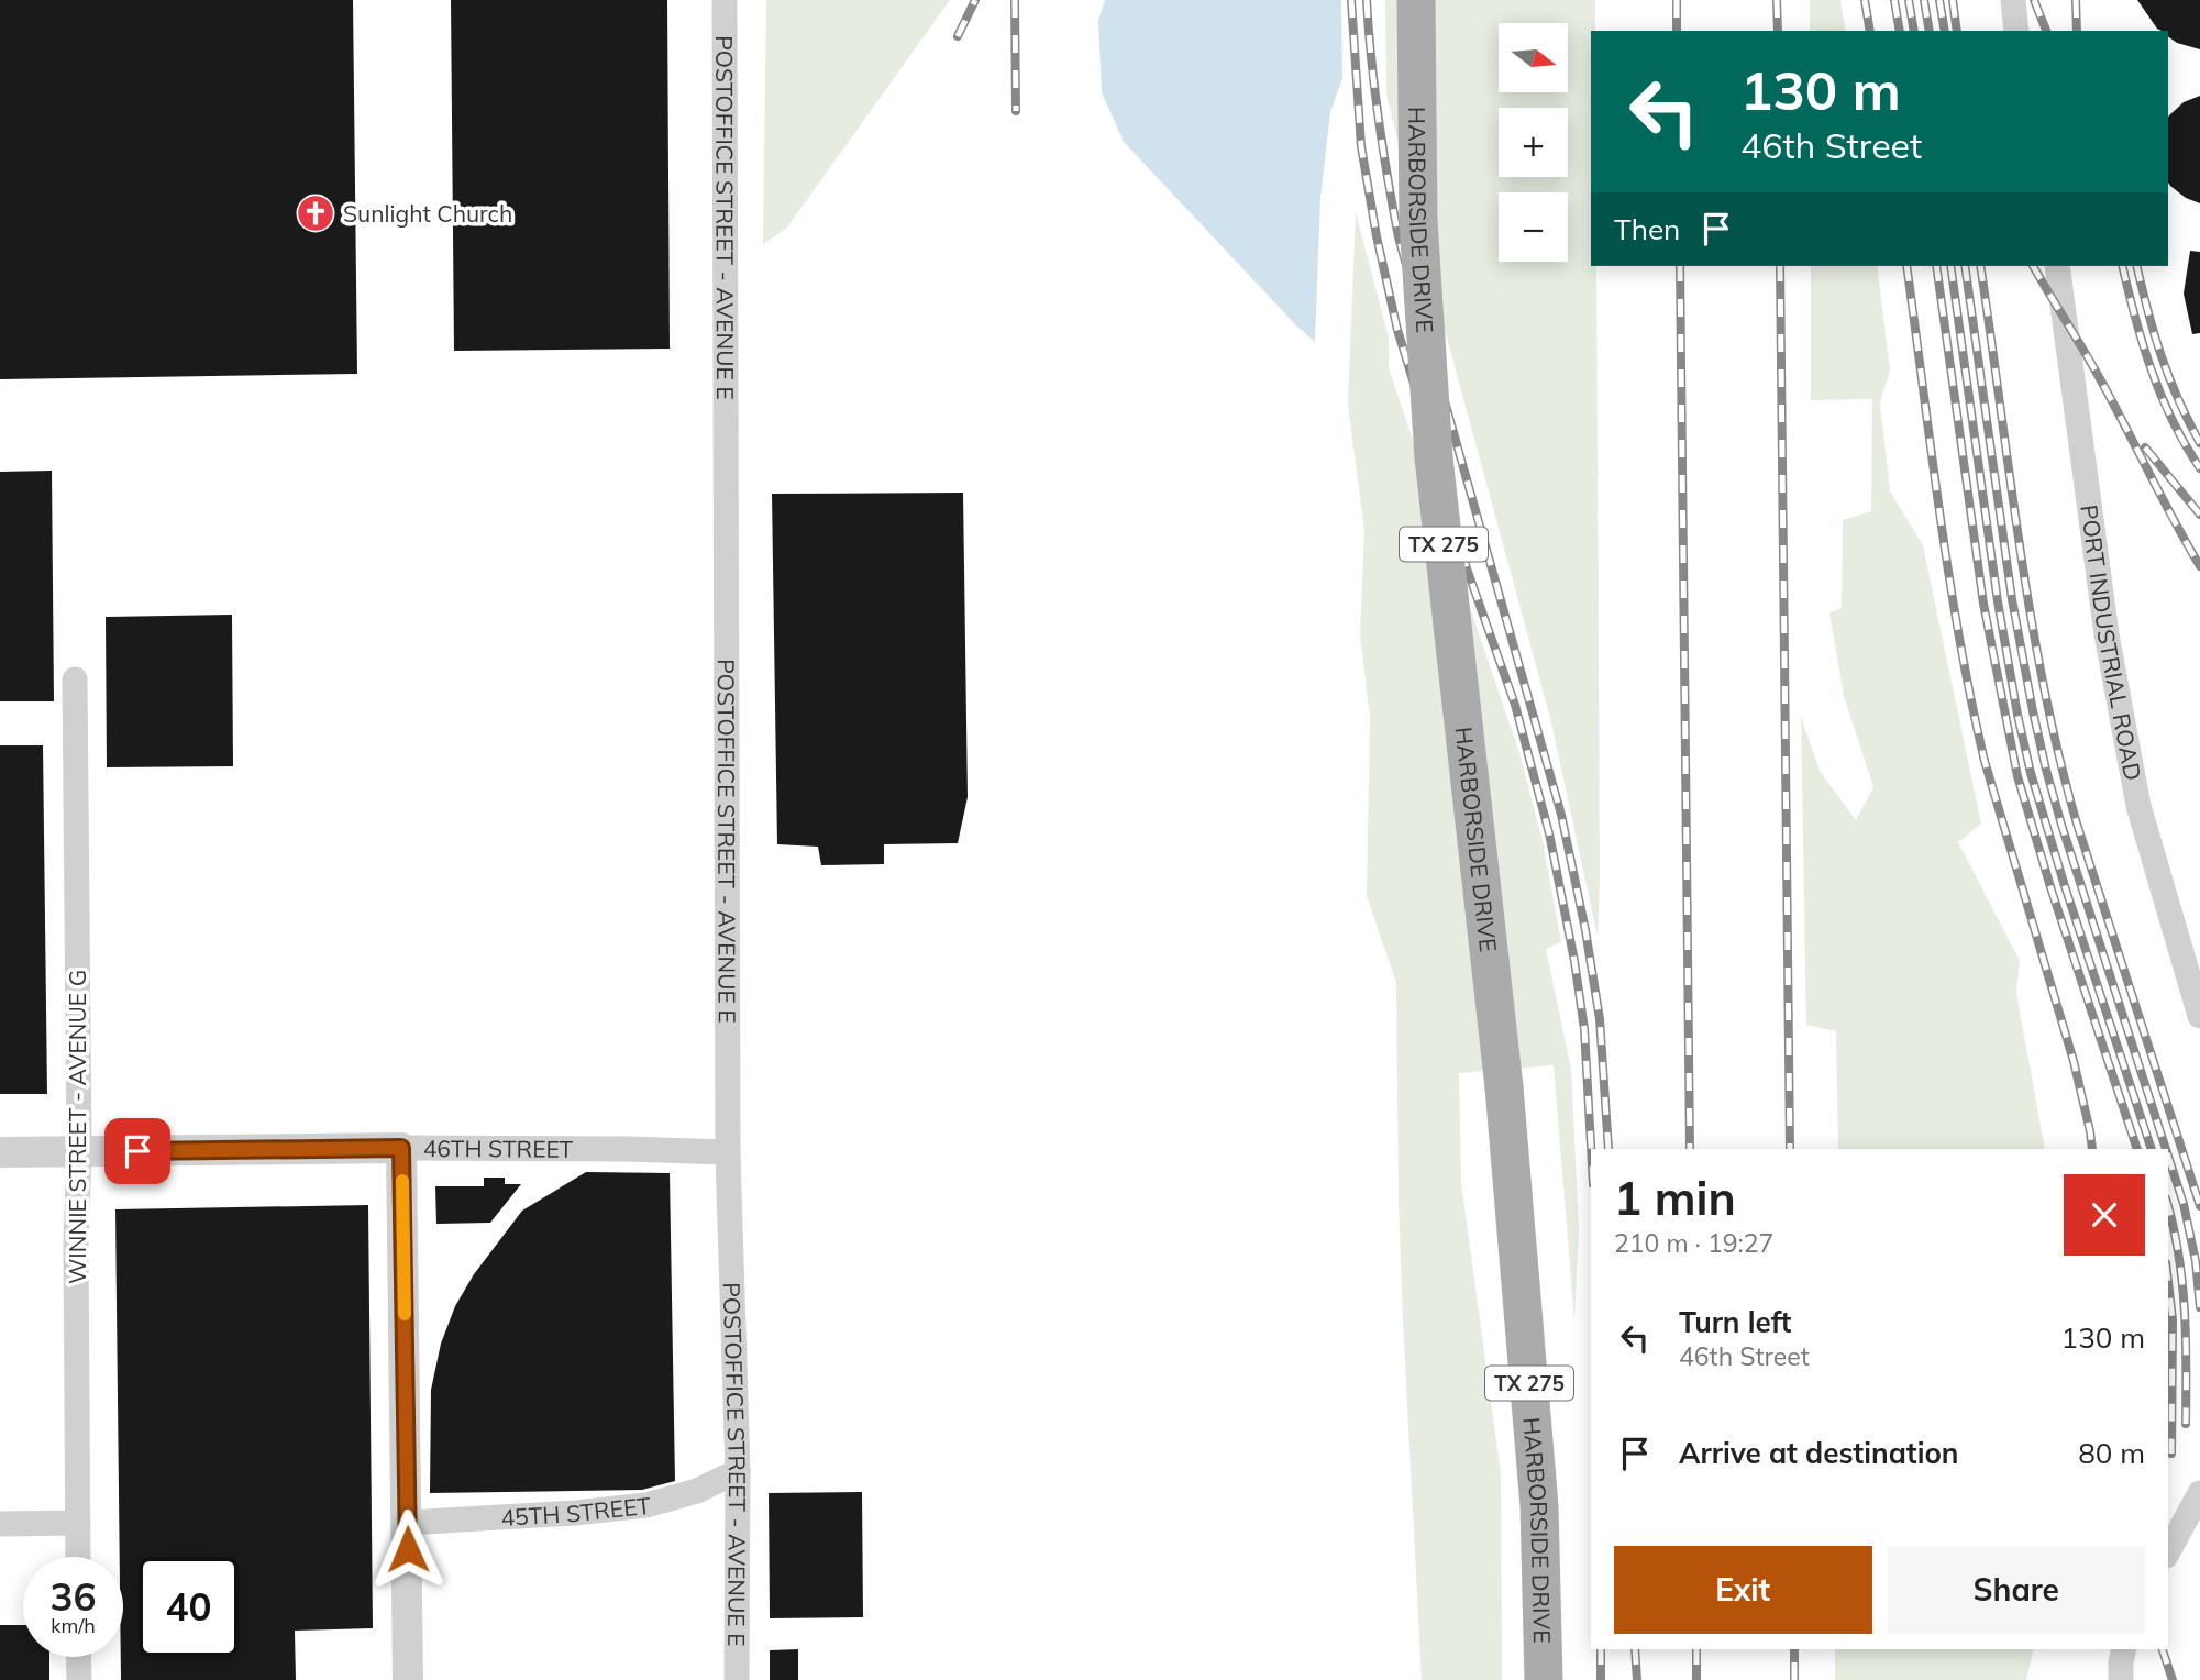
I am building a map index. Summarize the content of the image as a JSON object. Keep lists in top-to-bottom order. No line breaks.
{"streets":{"main road":["HARBORSIDE DRIVE","TX 275"],"street":["POSTOFFICE STREET - AVENUE E","PORT INDUSTRIAL ROAD","WINNIE STREET - AVENUE G","46TH STREET","45TH STREET"]},"crossings":[["POSTOFFICE STREET - AVENUE E","46TH STREET"],["POSTOFFICE STREET - AVENUE E","45TH STREET"],["WINNIE STREET - AVENUE G","46TH STREET"]],"places":{"church":["Sunlight Church"]},"north":"right","page":{"map_buttons":["+","−"],"turn":["130 m","46th Street"],"then":"Then","heading":["1 min","210 m · 19:27"],"list":[{"name":"Turn left","note":"46th Street","value":"130 m"},{"name":"Arrive at destination","value":"80 m"}],"buttons":["Exit","Share"],"speed":"36 km/h","limit":"40"}}
